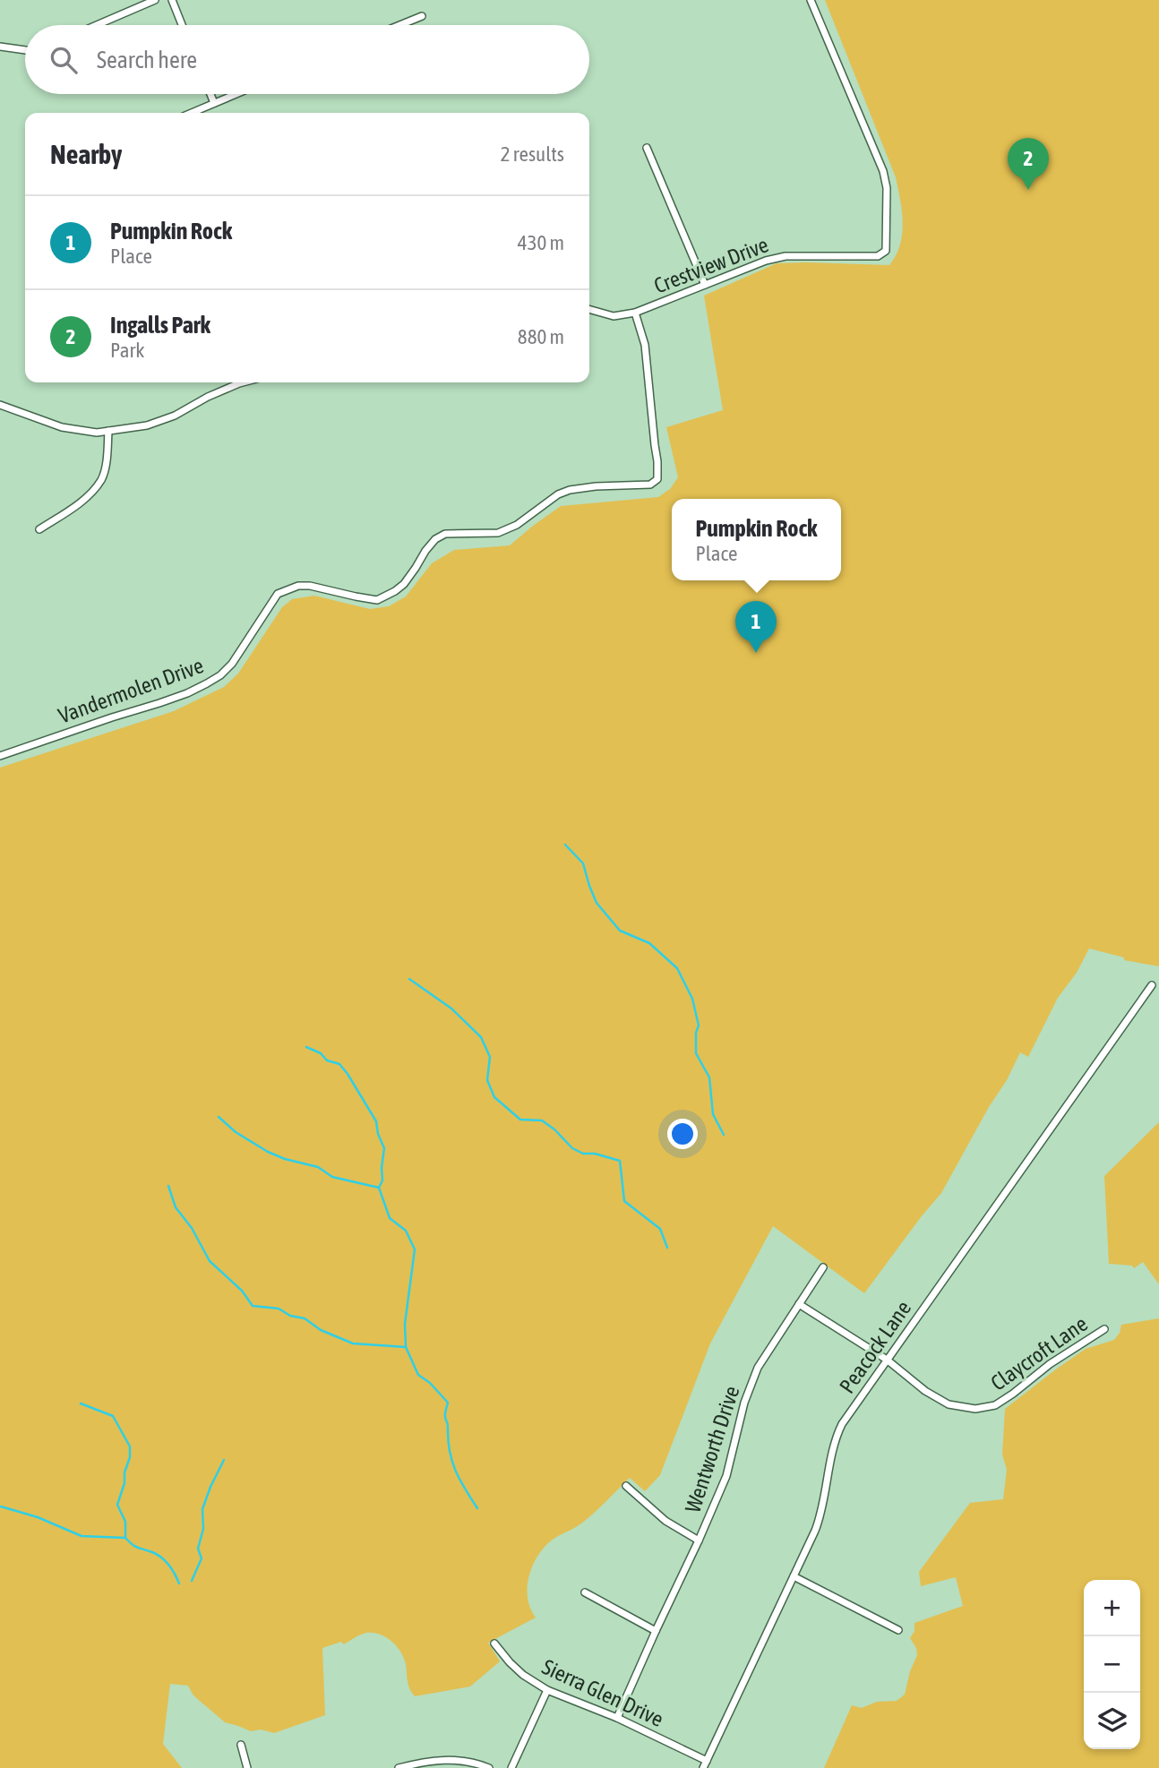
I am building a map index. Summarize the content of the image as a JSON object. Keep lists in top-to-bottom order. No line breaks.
{"streets":{"street":["Crestview Drive","Vandermolen Drive","Peacock Lane","Claycroft Lane","Wentworth Drive","Sierra Glen Drive"]},"crossings":[["Crestview Drive","Vandermolen Drive"],["Peacock Lane","Claycroft Lane"],["Peacock Lane","Sierra Glen Drive"],["Claycroft Lane","Wentworth Drive"],["Wentworth Drive","Sierra Glen Drive"]],"page":{"search":"Search here","heading":["Nearby","2 results"],"pins":["2","1"],"list":[{"mark":"1","name":"Pumpkin Rock","note":"Place","value":"430 m"},{"mark":"2","name":"Ingalls Park","note":"Park","value":"880 m"}],"popup":["Pumpkin Rock","Place"],"map_buttons":["+","−"]}}
